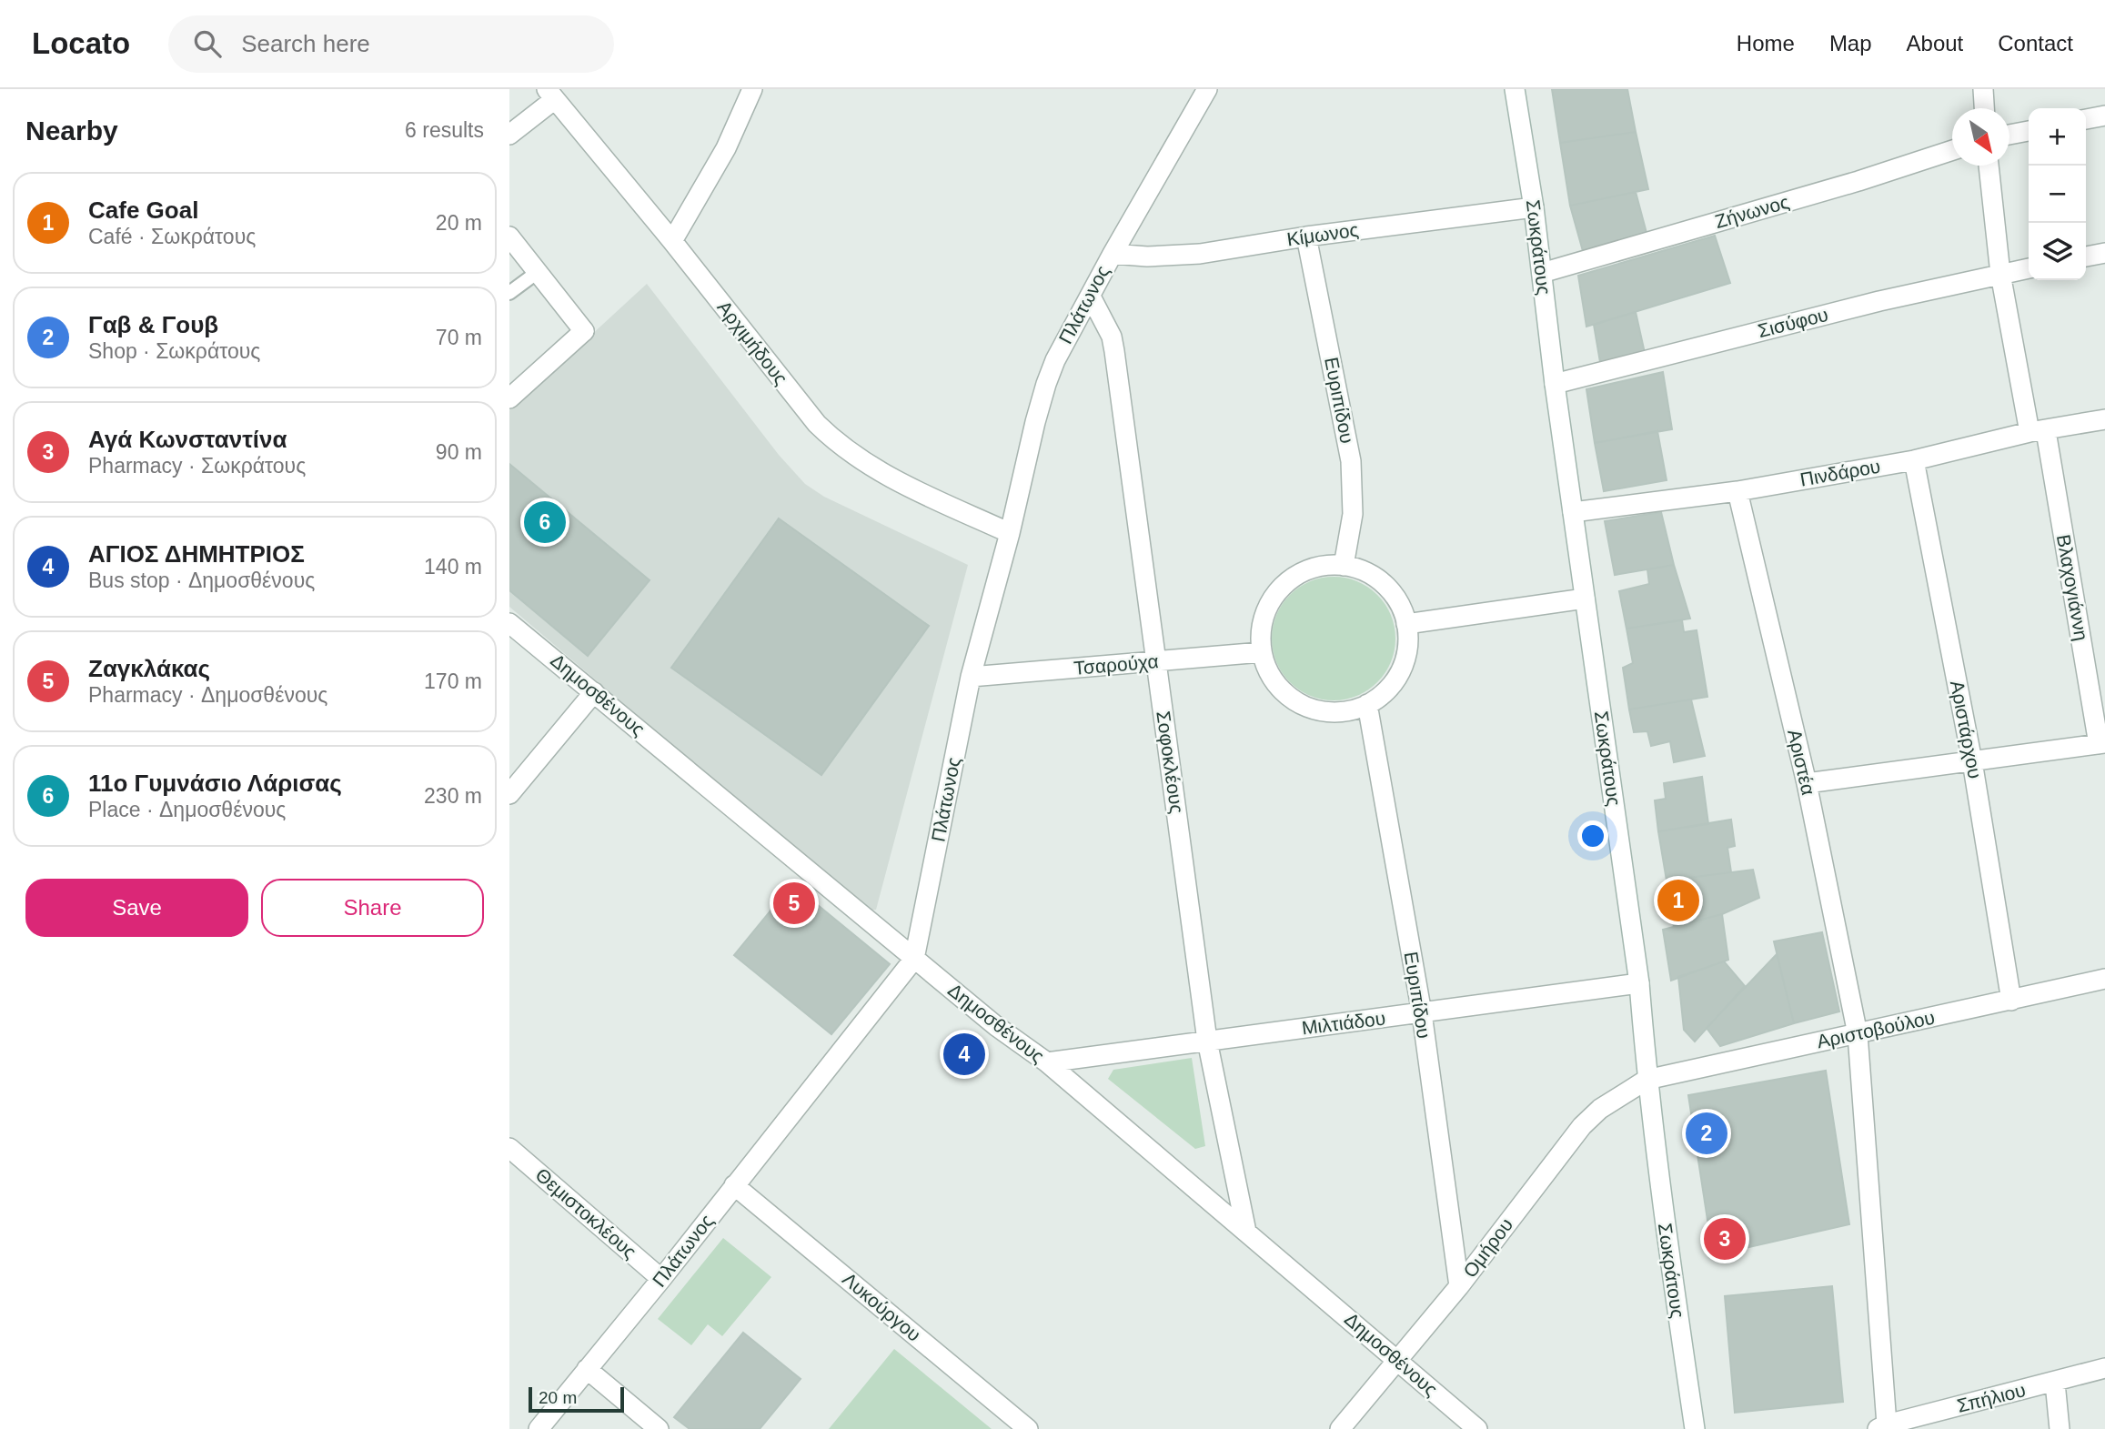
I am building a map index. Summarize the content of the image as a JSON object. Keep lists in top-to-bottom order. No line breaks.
{"streets":{"street":["Ζήνωνος","Κίμωνος","Σωκράτους","Πλάτωνος","Σισύφου","Αρχιμήδους","Ευριπίδου","Πινδάρου","Βλαχογιάννη","Τσαρούχα","Δημοσθένους","Αριστάρχου","Σοφοκλέους","Αριστέα","Μιλτιάδου","Αριστοβούλου","Θεμιστοκλέους","Ομήρου","Λυκούργου","Σπήλιου"]},"crossings":[["Ζήνωνος","Σωκράτους"],["Κίμωνος","Σωκράτους"],["Κίμωνος","Πλάτωνος"],["Κίμωνος","Ευριπίδου"],["Σωκράτους","Σισύφου"],["Σωκράτους","Πινδάρου"],["Σωκράτους","Μιλτιάδου"],["Σωκράτους","Αριστοβούλου"],["Σωκράτους","Ομήρου"],["Πλάτωνος","Αρχιμήδους"],["Πλάτωνος","Τσαρούχα"],["Πλάτωνος","Δημοσθένους"],["Πλάτωνος","Σοφοκλέους"],["Πλάτωνος","Θεμιστοκλέους"],["Πλάτωνος","Λυκούργου"],["Σισύφου","Βλαχογιάννη"],["Ευριπίδου","Τσαρούχα"],["Ευριπίδου","Μιλτιάδου"],["Ευριπίδου","Ομήρου"],["Πινδάρου","Βλαχογιάννη"],["Πινδάρου","Αριστάρχου"],["Πινδάρου","Αριστέα"],["Τσαρούχα","Σοφοκλέους"],["Δημοσθένους","Σοφοκλέους"],["Δημοσθένους","Μιλτιάδου"],["Δημοσθένους","Ομήρου"],["Αριστάρχου","Αριστοβούλου"],["Σοφοκλέους","Μιλτιάδου"],["Αριστέα","Αριστοβούλου"],["Αριστέα","Σπήλιου"],["Αριστοβούλου","Ομήρου"]],"scale_bar":"20 m","north":"bottom right","page":{"header":"Locato","search":"Search here","nav":["Home","Map","About","Contact"],"heading":["Nearby","6 results"],"map_buttons":["+","−"],"list":[{"mark":"1","name":"Cafe Goal","note":"Café · Σωκράτους","value":"20 m"},{"mark":"2","name":"Γαβ & Γουβ","note":"Shop · Σωκράτους","value":"70 m"},{"mark":"3","name":"Αγά Κωνσταντίνα","note":"Pharmacy · Σωκράτους","value":"90 m"},{"mark":"4","name":"ΑΓΙΟΣ ΔΗΜΗΤΡΙΟΣ","note":"Bus stop · Δημοσθένους","value":"140 m"},{"mark":"5","name":"Ζαγκλάκας","note":"Pharmacy · Δημοσθένους","value":"170 m"},{"mark":"6","name":"11ο Γυμνάσιο Λάρισας","note":"Place · Δημοσθένους","value":"230 m"}],"pins":["6","1","5","4","2","3"],"buttons":["Save","Share"],"scale":"20 m"}}
